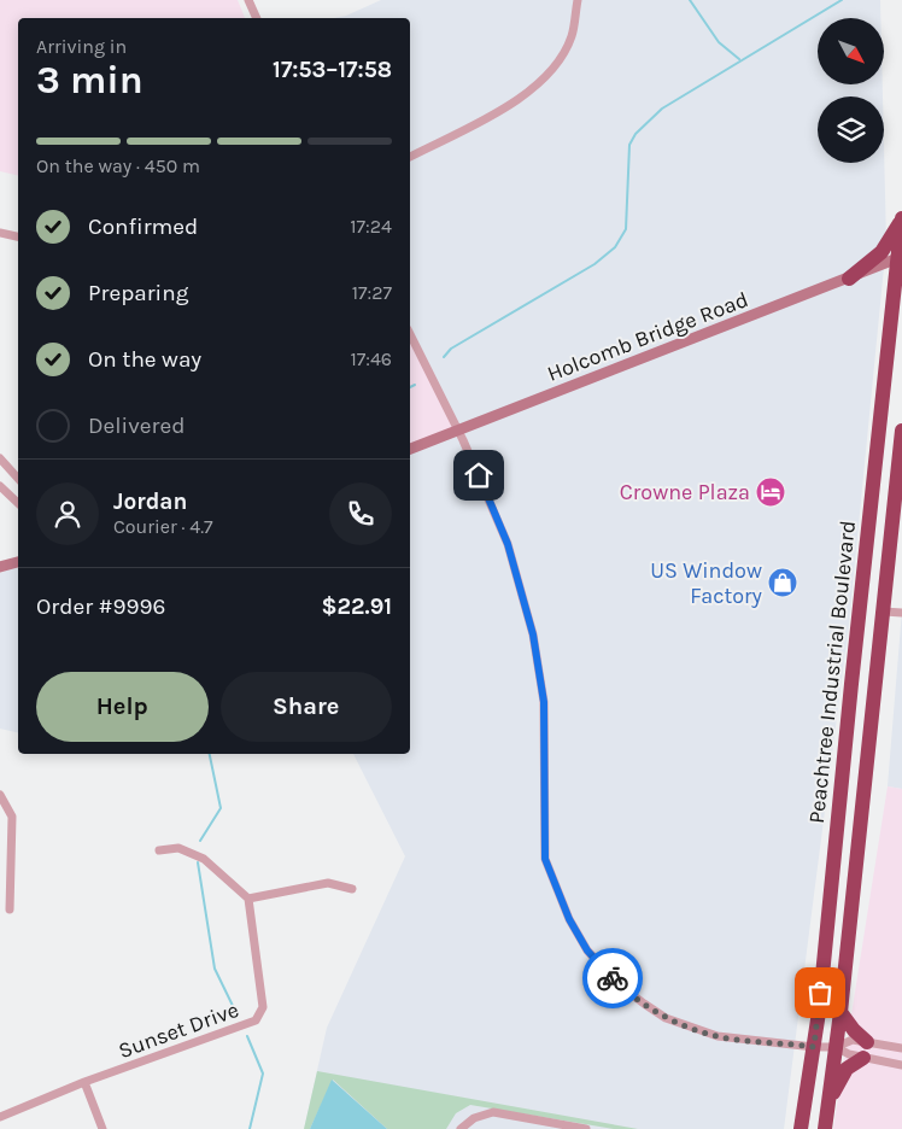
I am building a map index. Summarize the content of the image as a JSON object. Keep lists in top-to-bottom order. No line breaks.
{"streets":{"highway":["Peachtree Industrial Boulevard"],"street":["Holcomb Bridge Road","Sunset Drive"]},"crossings":[["Holcomb Bridge Road","Peachtree Industrial Boulevard"]],"places":{"hotel":["Crowne Plaza"],"shop":["US Window Factory"]},"north":"bottom right","page":{"heading":["3 min","Arriving in","17:53–17:58"],"panel":["Jordan","Courier · 4.7","Order #9996","$22.91"],"bar":"On the way · 450 m","list":[["Confirmed","17:24"],["Preparing","17:27"],["On the way","17:46"],"Delivered"],"buttons":["Help","Share"]}}
